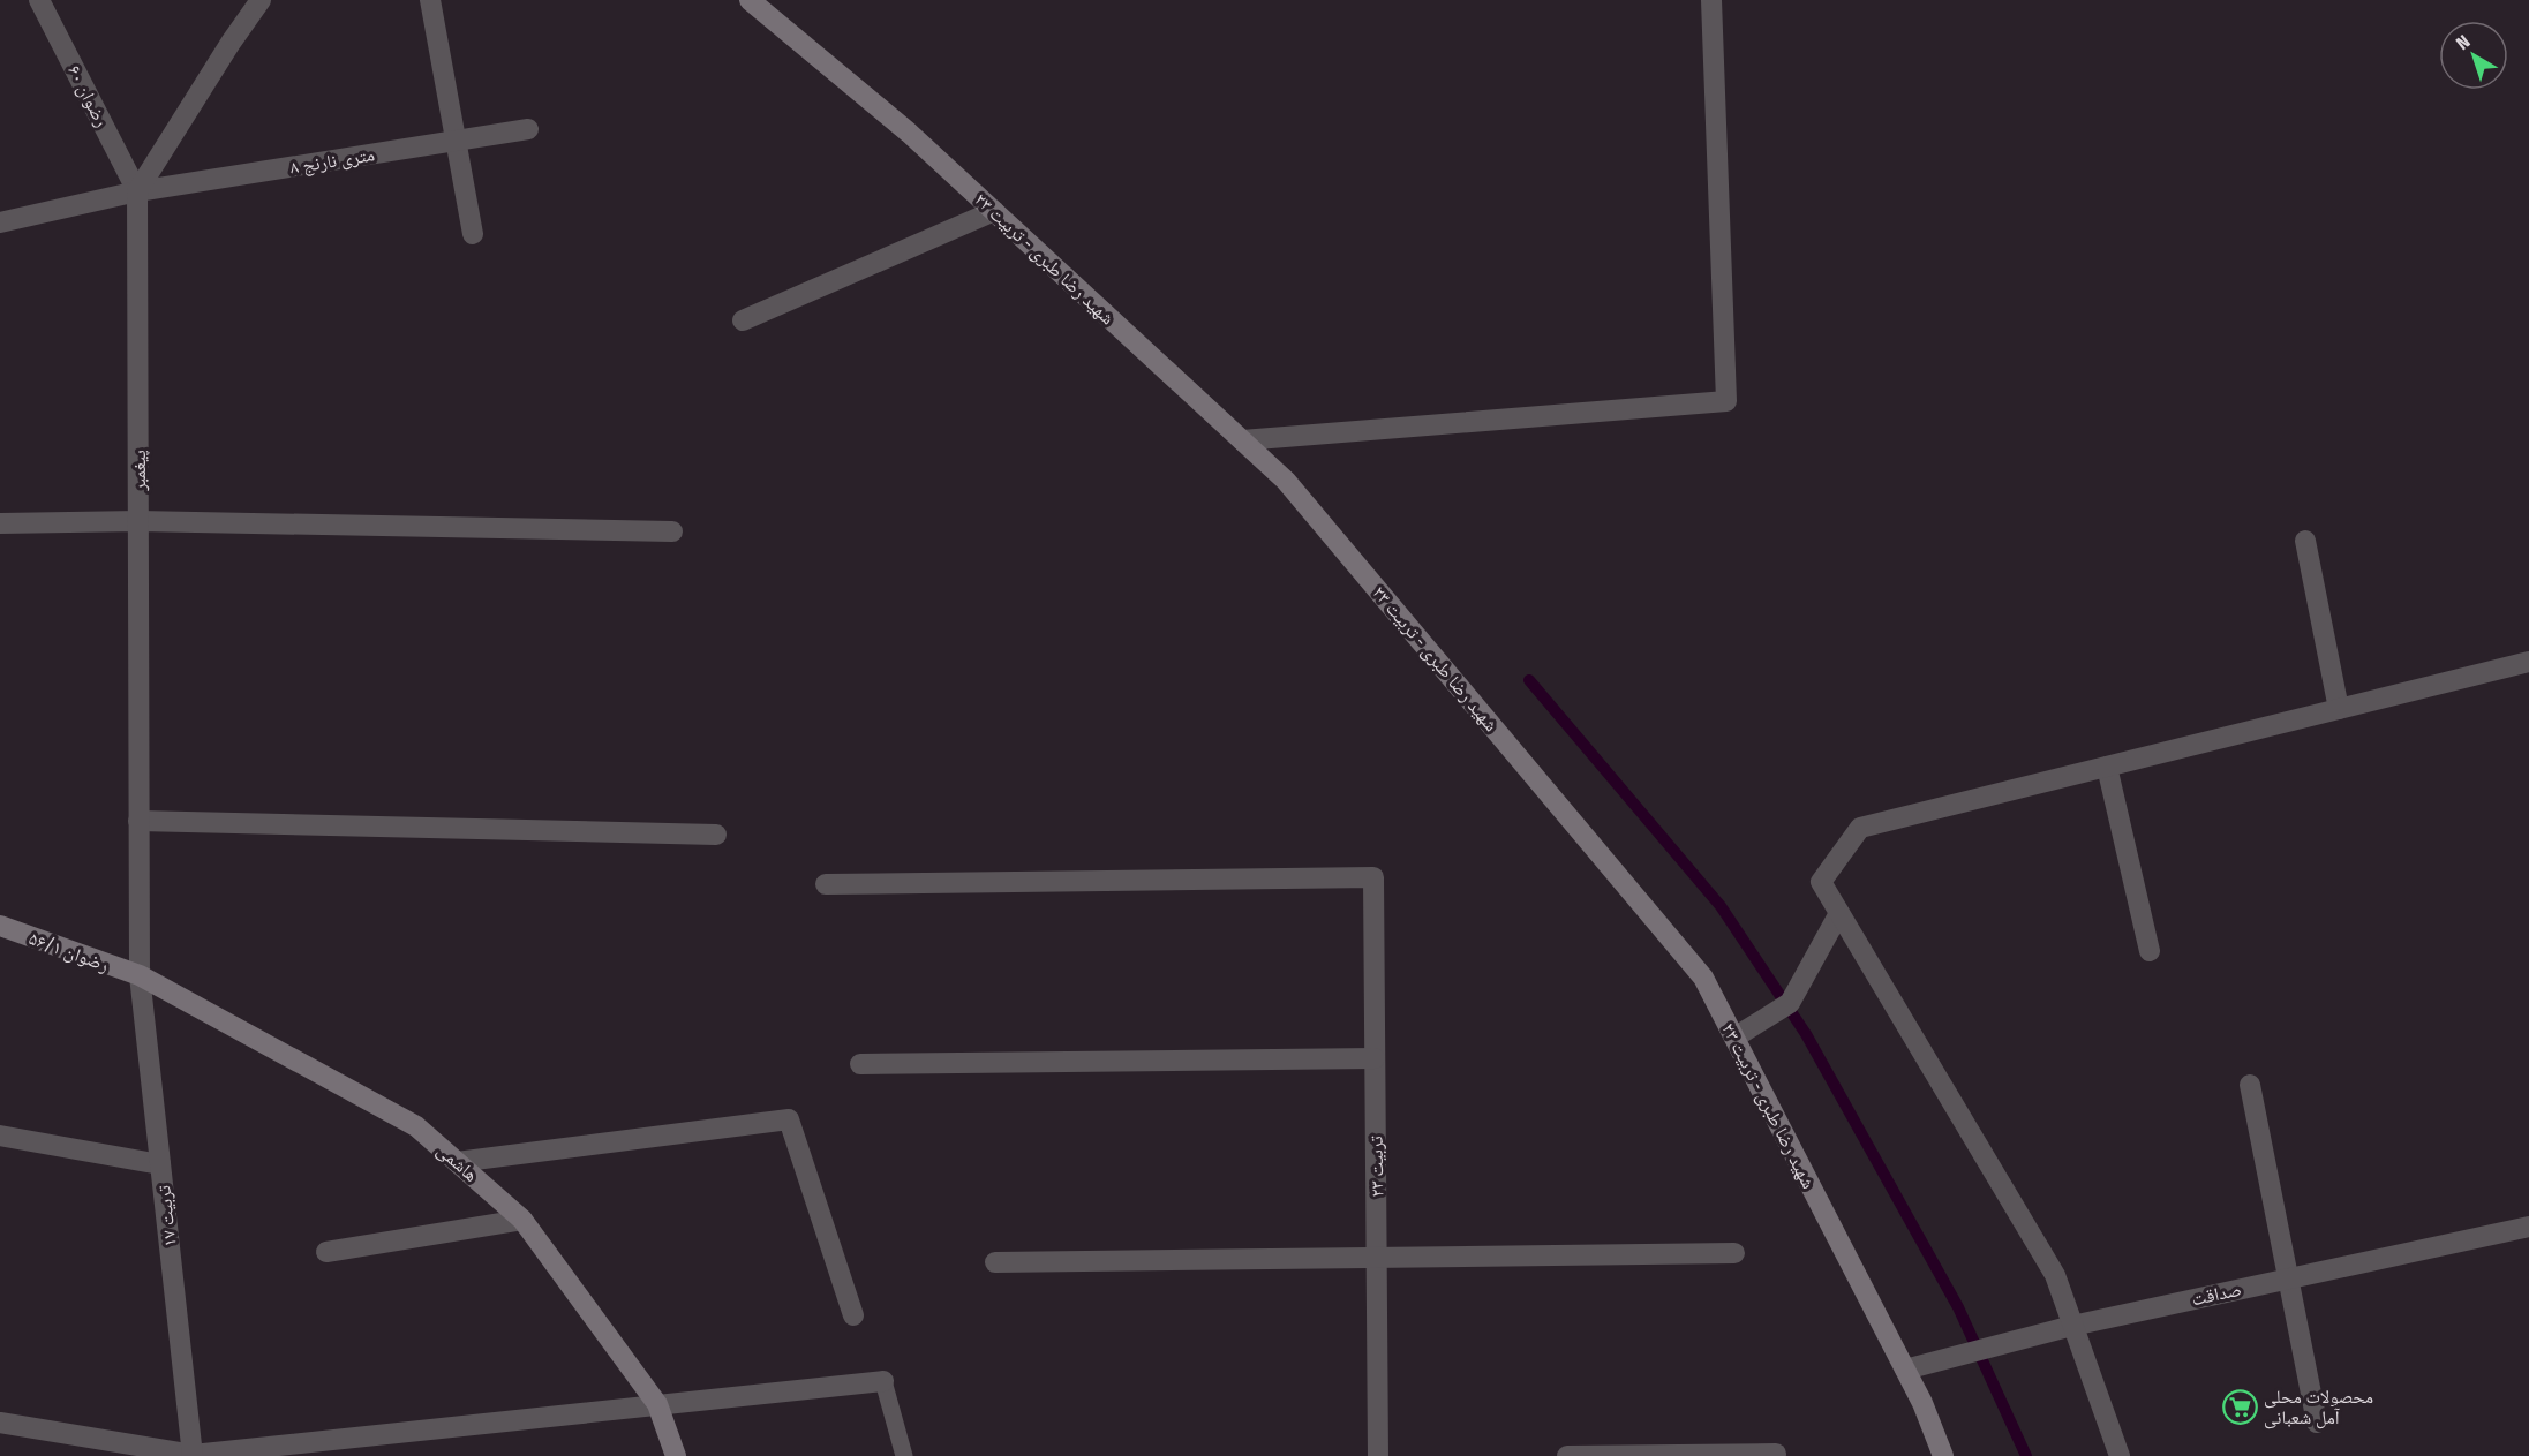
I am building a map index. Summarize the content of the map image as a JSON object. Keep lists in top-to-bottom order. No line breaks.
{"streets":{"main road":["شهید رضا طبری - تربیت ۲۳","رضوان ۵۶/۱","هاشمی"],"street":["رضوان ۶۰","۸ متری نارنج","پیغمبر","تربیت ۲۳","تربیت ۱۷","صداقت"]},"crossings":[["رضوان ۶۰","۸ متری نارنج"],["رضوان ۶۰","پیغمبر"],["۸ متری نارنج","پیغمبر"],["شهید رضا طبری - تربیت ۲۳","صداقت"],["پیغمبر","رضوان ۵۶/۱"],["پیغمبر","هاشمی"],["پیغمبر","تربیت ۱۷"],["رضوان ۵۶/۱","هاشمی"],["رضوان ۵۶/۱","تربیت ۱۷"],["هاشمی","تربیت ۱۷"]],"places":{"supermarket":["محصولات محلی آمل شعبانی"]},"north":"top left"}
